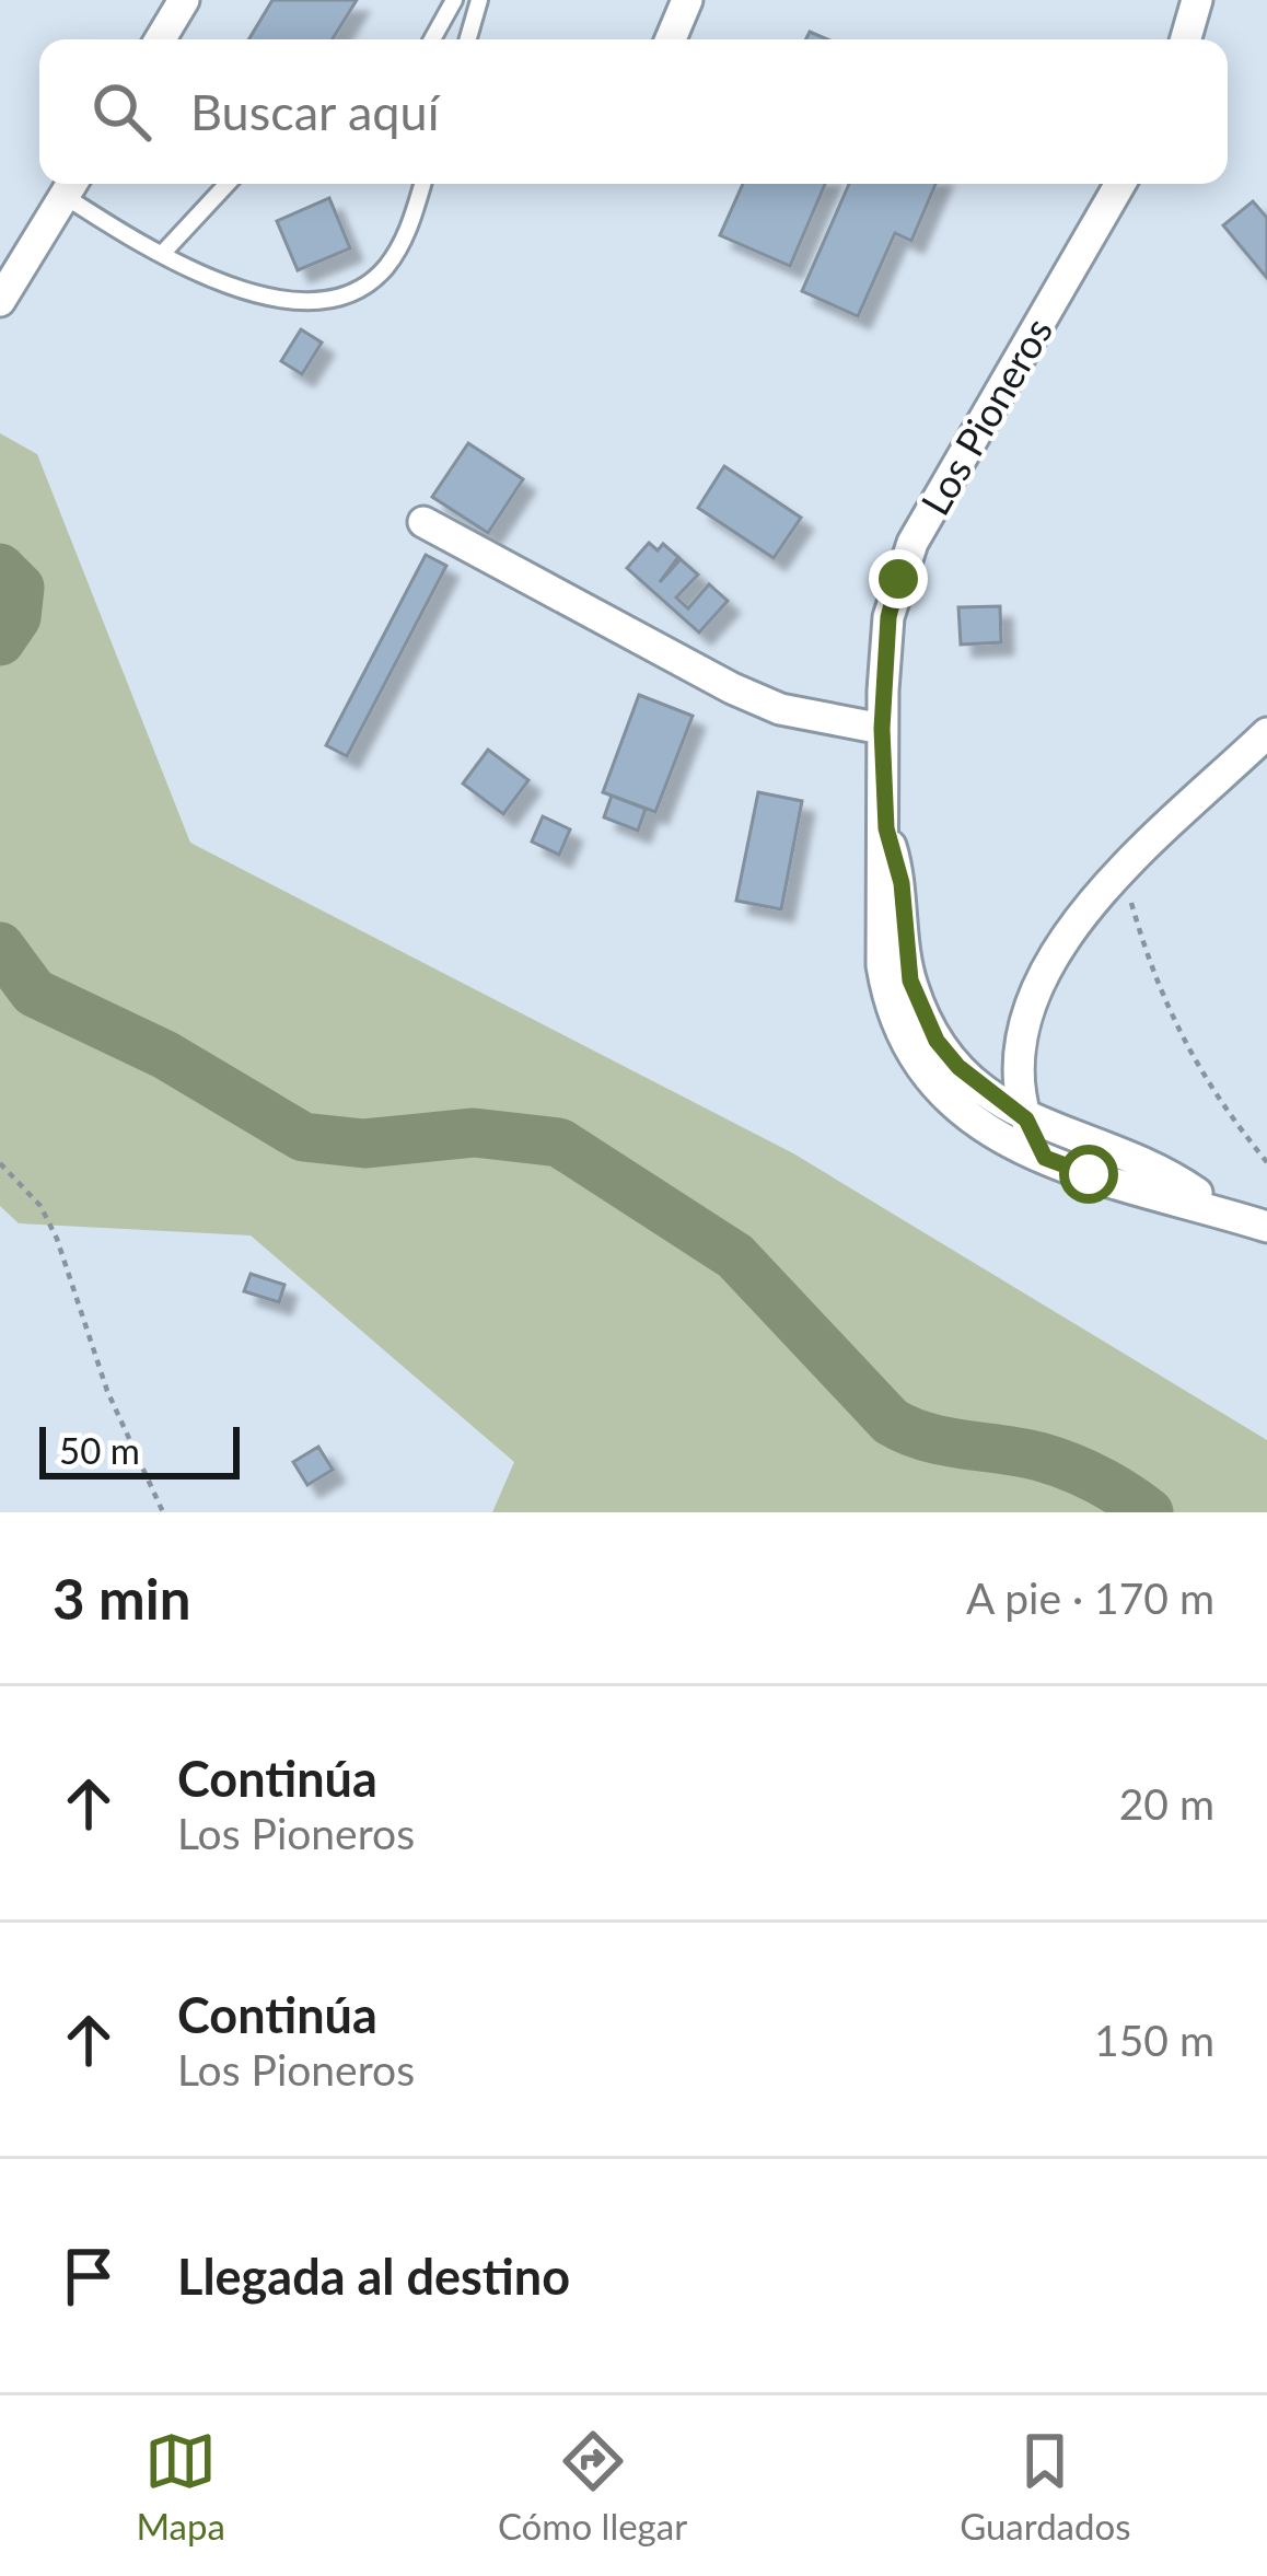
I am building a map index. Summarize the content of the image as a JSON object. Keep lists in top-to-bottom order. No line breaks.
{"streets":{"street":["Los Pioneros"]},"scale_bar":"50 m","page":{"search":"Buscar aquí","scale":"50 m","heading":["3 min","A pie · 170 m"],"list":[["Continúa","Los Pioneros","20 m"],["Continúa","Los Pioneros","150 m"],"Llegada al destino"],"nav":["Mapa","Cómo llegar","Guardados"]}}
